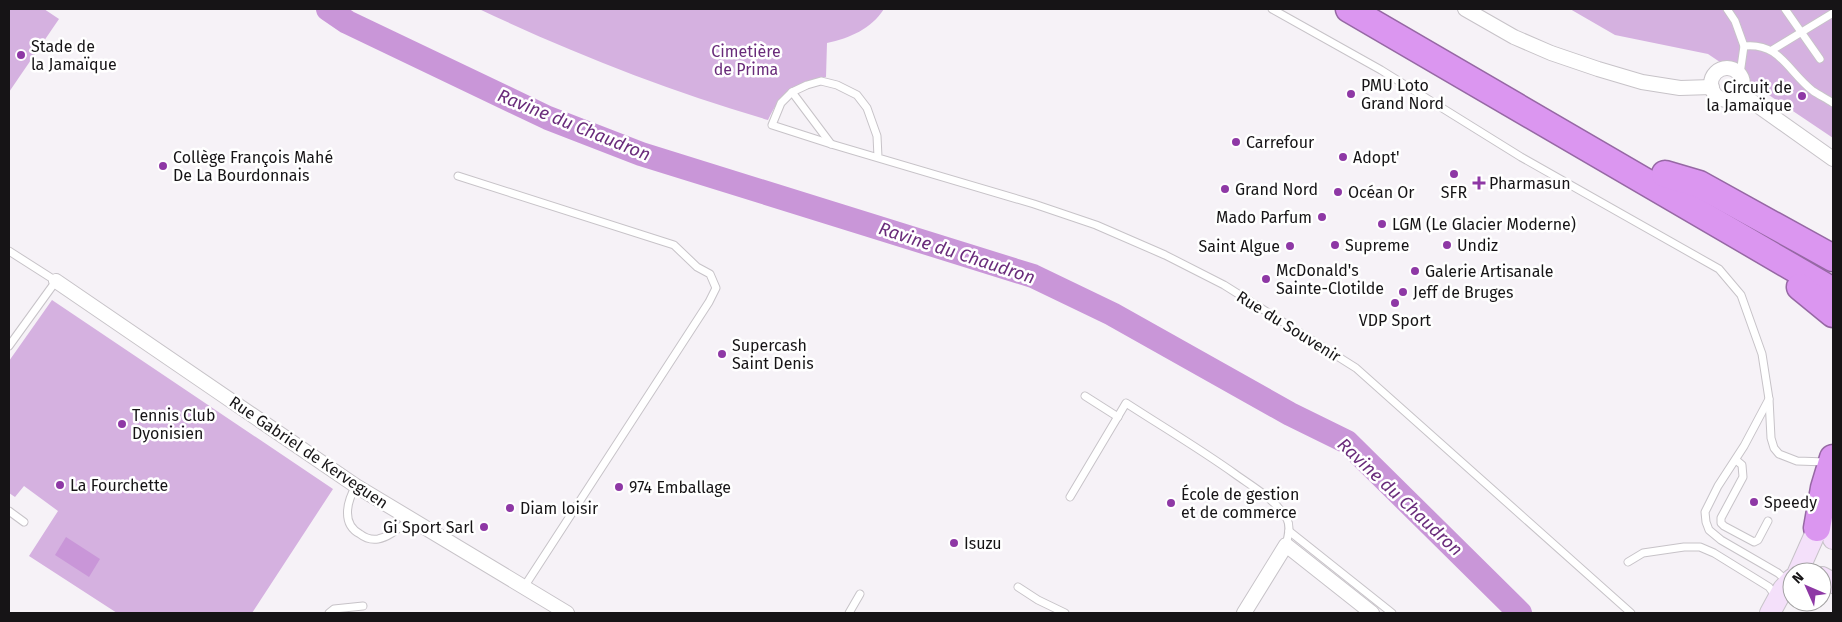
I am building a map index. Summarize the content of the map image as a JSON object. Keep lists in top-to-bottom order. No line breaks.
{"streets":{"street":["Rue Gabriel de Kerveguen"],"lane":["Rue du Souvenir"]},"water":["Ravine du Chaudron"],"parks":["Cimetière de Prima"],"places":{"other":["Stade de la Jamaïque","PMU Loto Grand Nord","Circuit de la Jamaïque","Carrefour","Adopt'","Collège François Mahé De La Bourdonnais","SFR","Grand Nord","Océan Or","Mado Parfum","LGM (Le Glacier Moderne)","Supreme","Undiz","Saint Algue","Galerie Artisanale","McDonald's Sainte-Clotilde","Jeff de Bruges","VDP Sport","Supercash Saint Denis","Tennis Club Dyonisien","La Fourchette","974 Emballage","Speedy","École de gestion et de commerce","Diam loisir","Gi Sport Sarl","Isuzu"],"health":["Pharmasun"]},"north":"top left"}
